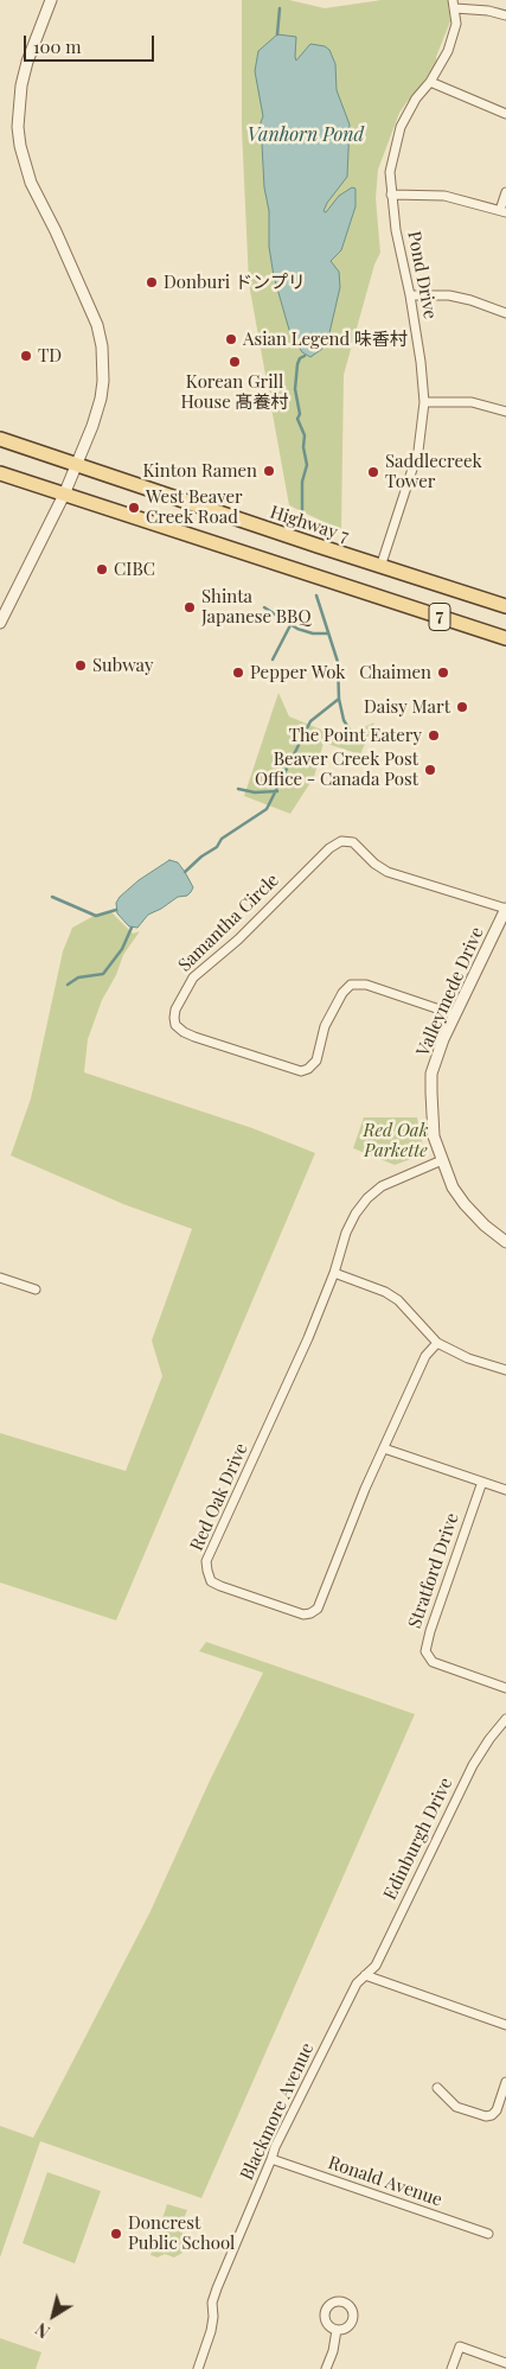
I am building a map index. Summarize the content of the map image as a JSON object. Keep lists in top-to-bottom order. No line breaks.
{"streets":{"main road":["Highway 7","7"],"street":["Pond Drive","Samantha Circle","Valleymede Drive","Red Oak Drive","Stratford Drive","Edinburgh Drive","Blackmore Avenue","Ronald Avenue"]},"crossings":[["Pond Drive","Highway 7"],["Samantha Circle","Valleymede Drive"],["Valleymede Drive","Red Oak Drive"],["Edinburgh Drive","Blackmore Avenue"],["Blackmore Avenue","Ronald Avenue"]],"water":["Vanhorn Pond"],"parks":["Red Oak Parkette"],"places":["Donburi ドンプリ","Asian Legend 味香村","TD","Korean Grill House 髙養村","Kinton Ramen","Saddlecreek Tower","West Beaver Creek Road","CIBC","Shinta Japanese BBQ","Subway","Pepper Wok","Chaimen","Daisy Mart","The Point Eatery","Beaver Creek Post Office - Canada Post","Doncrest Public School"],"scale_bar":"100 m","north":"bottom left"}
